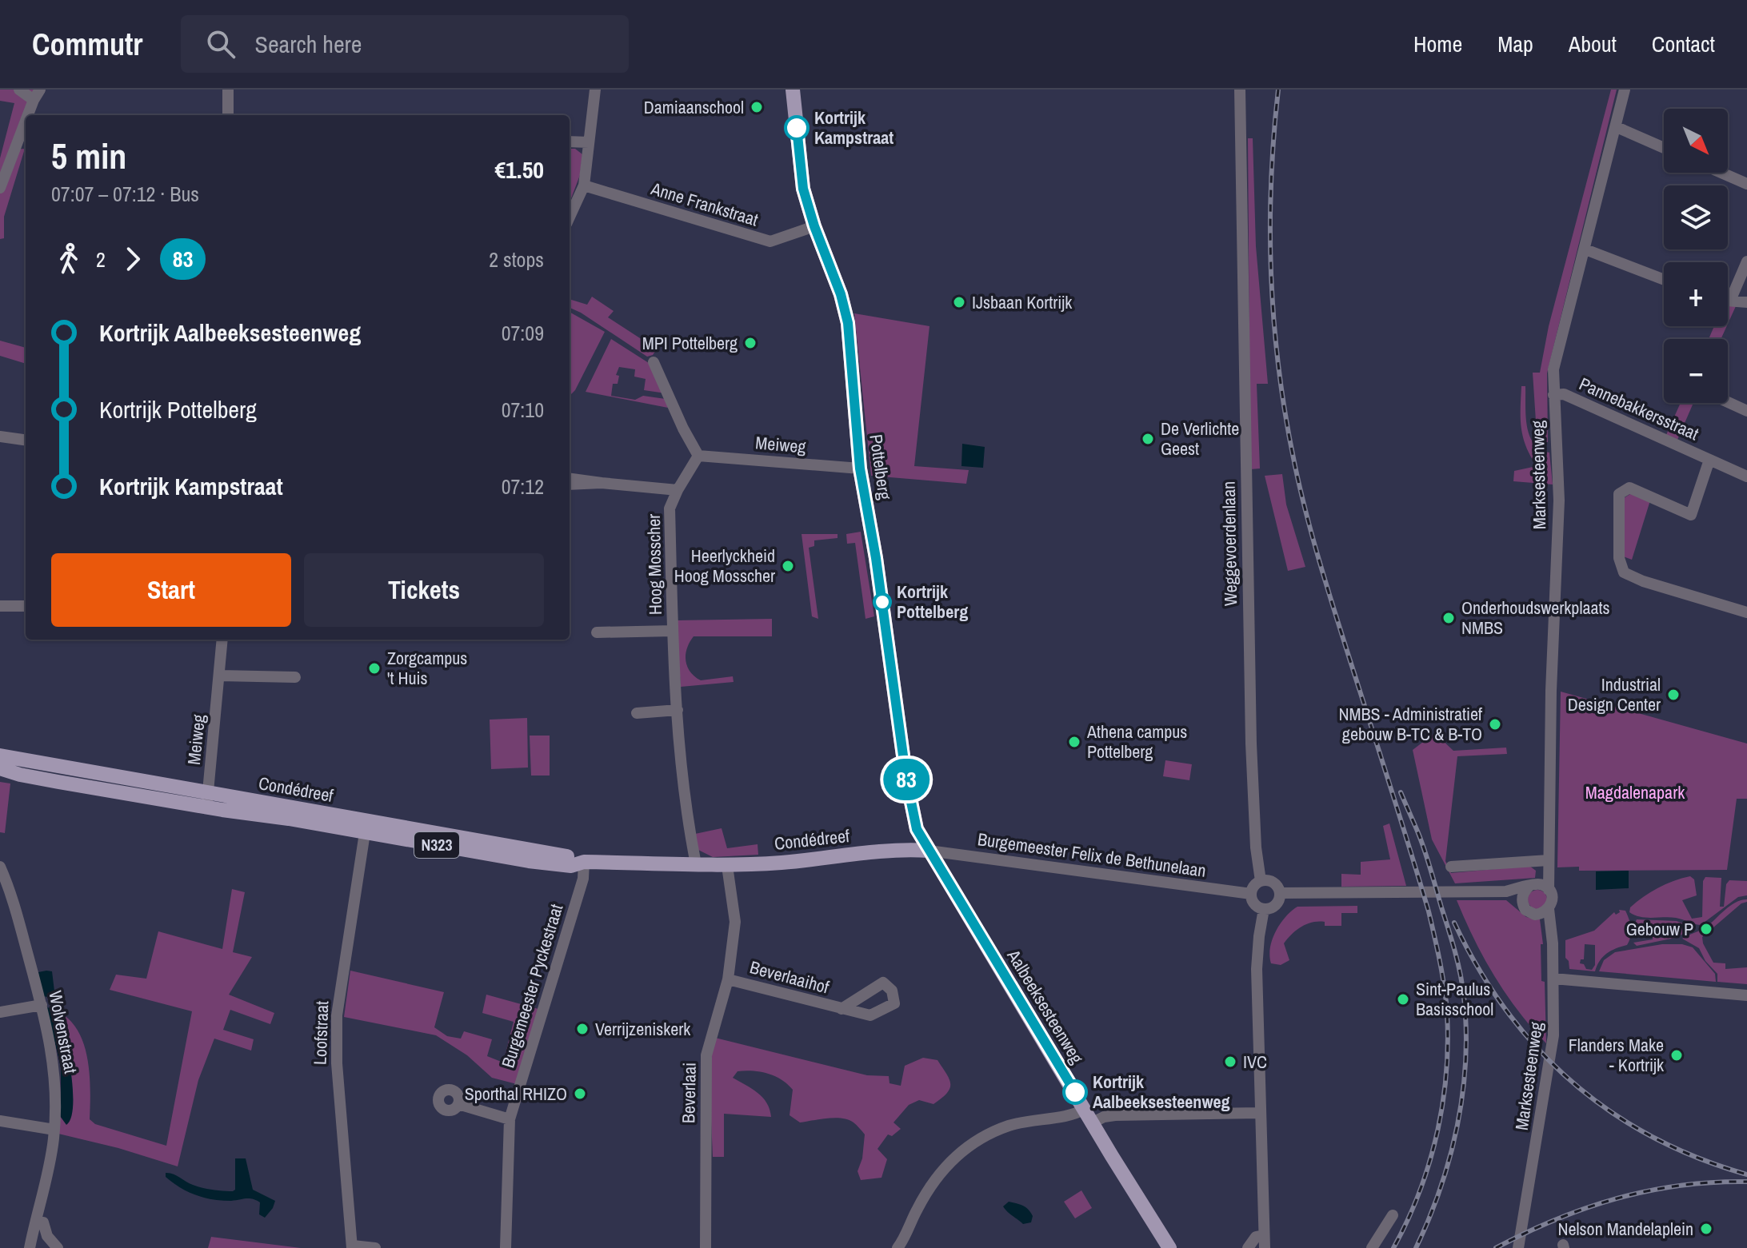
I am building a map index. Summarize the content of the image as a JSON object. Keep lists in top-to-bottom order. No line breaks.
{"streets":{"main road":["Pottelberg","Condédreef","N323","Aalbeeksesteenweg"],"street":["Anne Frankstraat","Pannebakkersstraat","Meiweg","Marksesteenweg","Weggevoerdenlaan","Hoog Mosscher","Burgemeester Felix de Bethunelaan","Beverlaaihof","Burgemeester Pyckestraat","Wolvenstraat","Loofstraat","Beverlaai"]},"crossings":[["Anne Frankstraat","Pottelberg"],["Pannebakkersstraat","Marksesteenweg"],["Meiweg","Pottelberg"],["Meiweg","Hoog Mosscher"],["Meiweg","Condédreef"],["Pottelberg","Condédreef"],["Pottelberg","Burgemeester Felix de Bethunelaan"],["Pottelberg","Aalbeeksesteenweg"],["Weggevoerdenlaan","Burgemeester Felix de Bethunelaan"],["Hoog Mosscher","Condédreef"],["Condédreef","Burgemeester Felix de Bethunelaan"],["Condédreef","Burgemeester Pyckestraat"],["Condédreef","Aalbeeksesteenweg"],["Condédreef","Loofstraat"],["Condédreef","Beverlaai"],["Burgemeester Felix de Bethunelaan","Aalbeeksesteenweg"],["Beverlaaihof","Beverlaai"]],"parks":["Magdalenapark"],"places":["Damiaanschool","Kortrijk Kampstraat","IJsbaan Kortrijk","MPI Pottelberg","De Verlichte Geest","Heerlyckheid Hoog Mosscher","Kortrijk Pottelberg","Onderhoudswerkplaats NMBS","Zorgcampus 't Huis","Industrial Design Center","NMBS - Administratief gebouw B-TC & B-TO","Athena campus Pottelberg","Gebouw P","Sint-Paulus Basisschool","Verrijzeniskerk","Flanders Make - Kortrijk","IVC","Kortrijk Aalbeeksesteenweg","Sporthal RHIZO","Nelson Mandelaplein"],"lines":["bus line 83"],"north":"bottom right","page":{"header":"Commutr","search":"Search here","nav":["Home","Map","About","Contact"],"on_map":"83","map_buttons":["+","−"],"heading":["5 min","07:07 – 07:12 · Bus","€1.50"],"legs":["2","83","2 stops"],"list":[{"name":"Kortrijk Aalbeeksesteenweg","value":"07:09"},{"name":"Kortrijk Pottelberg","value":"07:10"},{"name":"Kortrijk Kampstraat","value":"07:12"}],"buttons":["Start","Tickets"]}}
